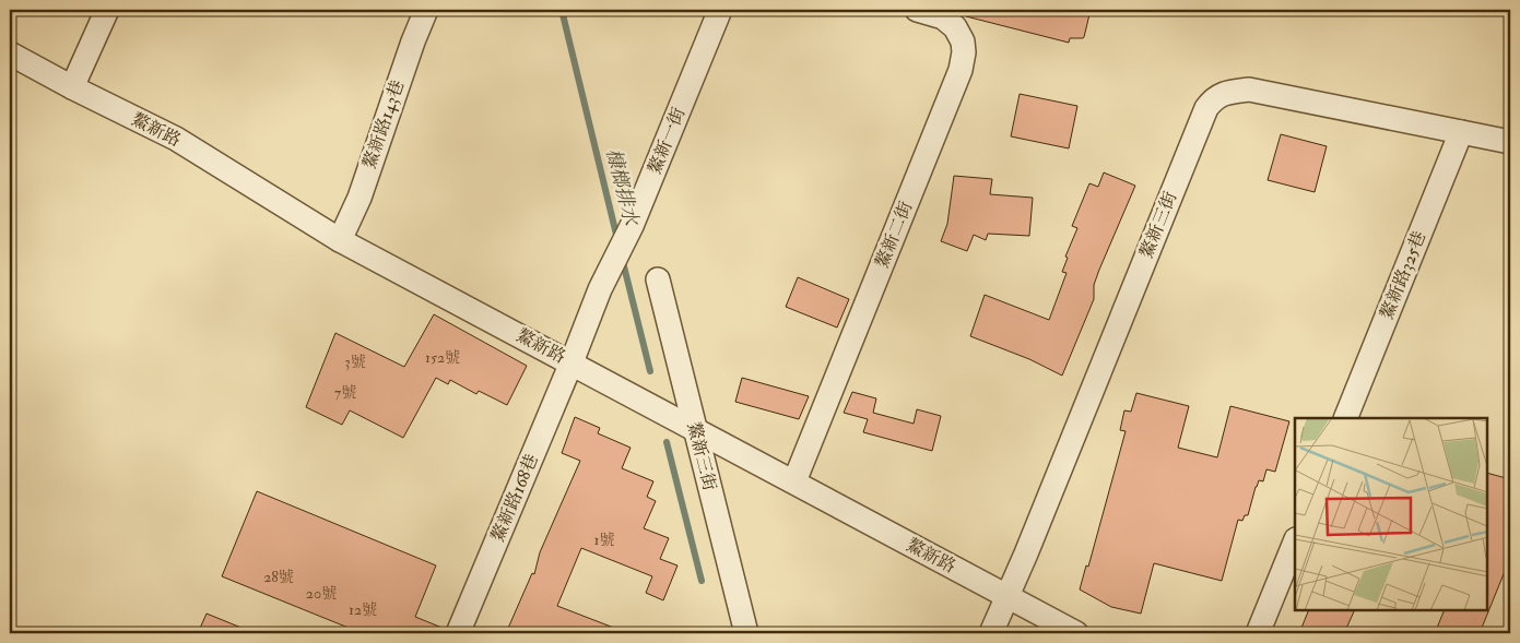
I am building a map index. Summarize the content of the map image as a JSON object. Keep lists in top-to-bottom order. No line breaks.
{"streets":{"street":["鰲新路143巷","鰲新路","鰲新一街","鰲新三街","鰲新二街","鰲新路325巷","鰲新路168巷"]},"crossings":[["鰲新路143巷","鰲新路"],["鰲新路","鰲新一街"],["鰲新路","鰲新三街"],["鰲新路","鰲新二街"],["鰲新路","鰲新路168巷"],["鰲新一街","鰲新路168巷"],["鰲新三街","鰲新路325巷"]],"water":["槺榔排水"],"house_numbers":["152號","3號","7號","1號","28號","20號","12號"]}
